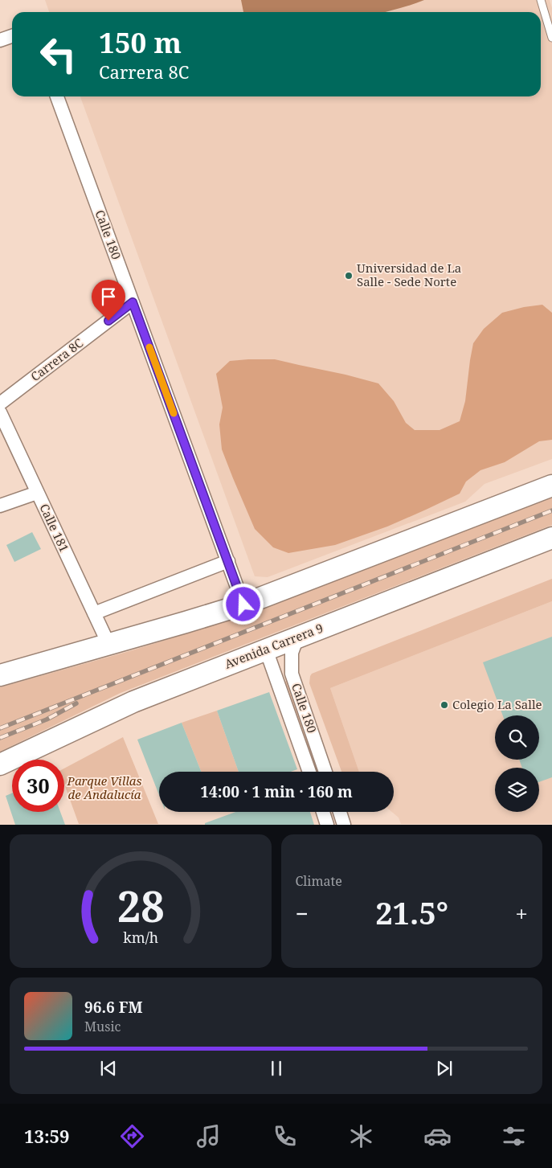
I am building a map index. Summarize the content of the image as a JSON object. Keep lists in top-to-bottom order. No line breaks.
{"streets":{"main road":["Avenida Carrera 9"],"street":["Calle 180","Carrera 8C","Calle 181"]},"crossings":[["Calle 180","Carrera 8C"],["Calle 180","Avenida Carrera 9"]],"parks":["Parque Villas de Andalucía"],"places":["Universidad de La Salle - Sede Norte","Colegio La Salle"],"page":{"turn":["150 m","Carrera 8C"],"limit":"30","trip":"14:00 · 1 min · 160 m","tile":"Climate","heat":["−","21.5°","+"],"song":["96.6 FM","Music"],"tabs":"13:59","gauge":["28","km/h"]}}
